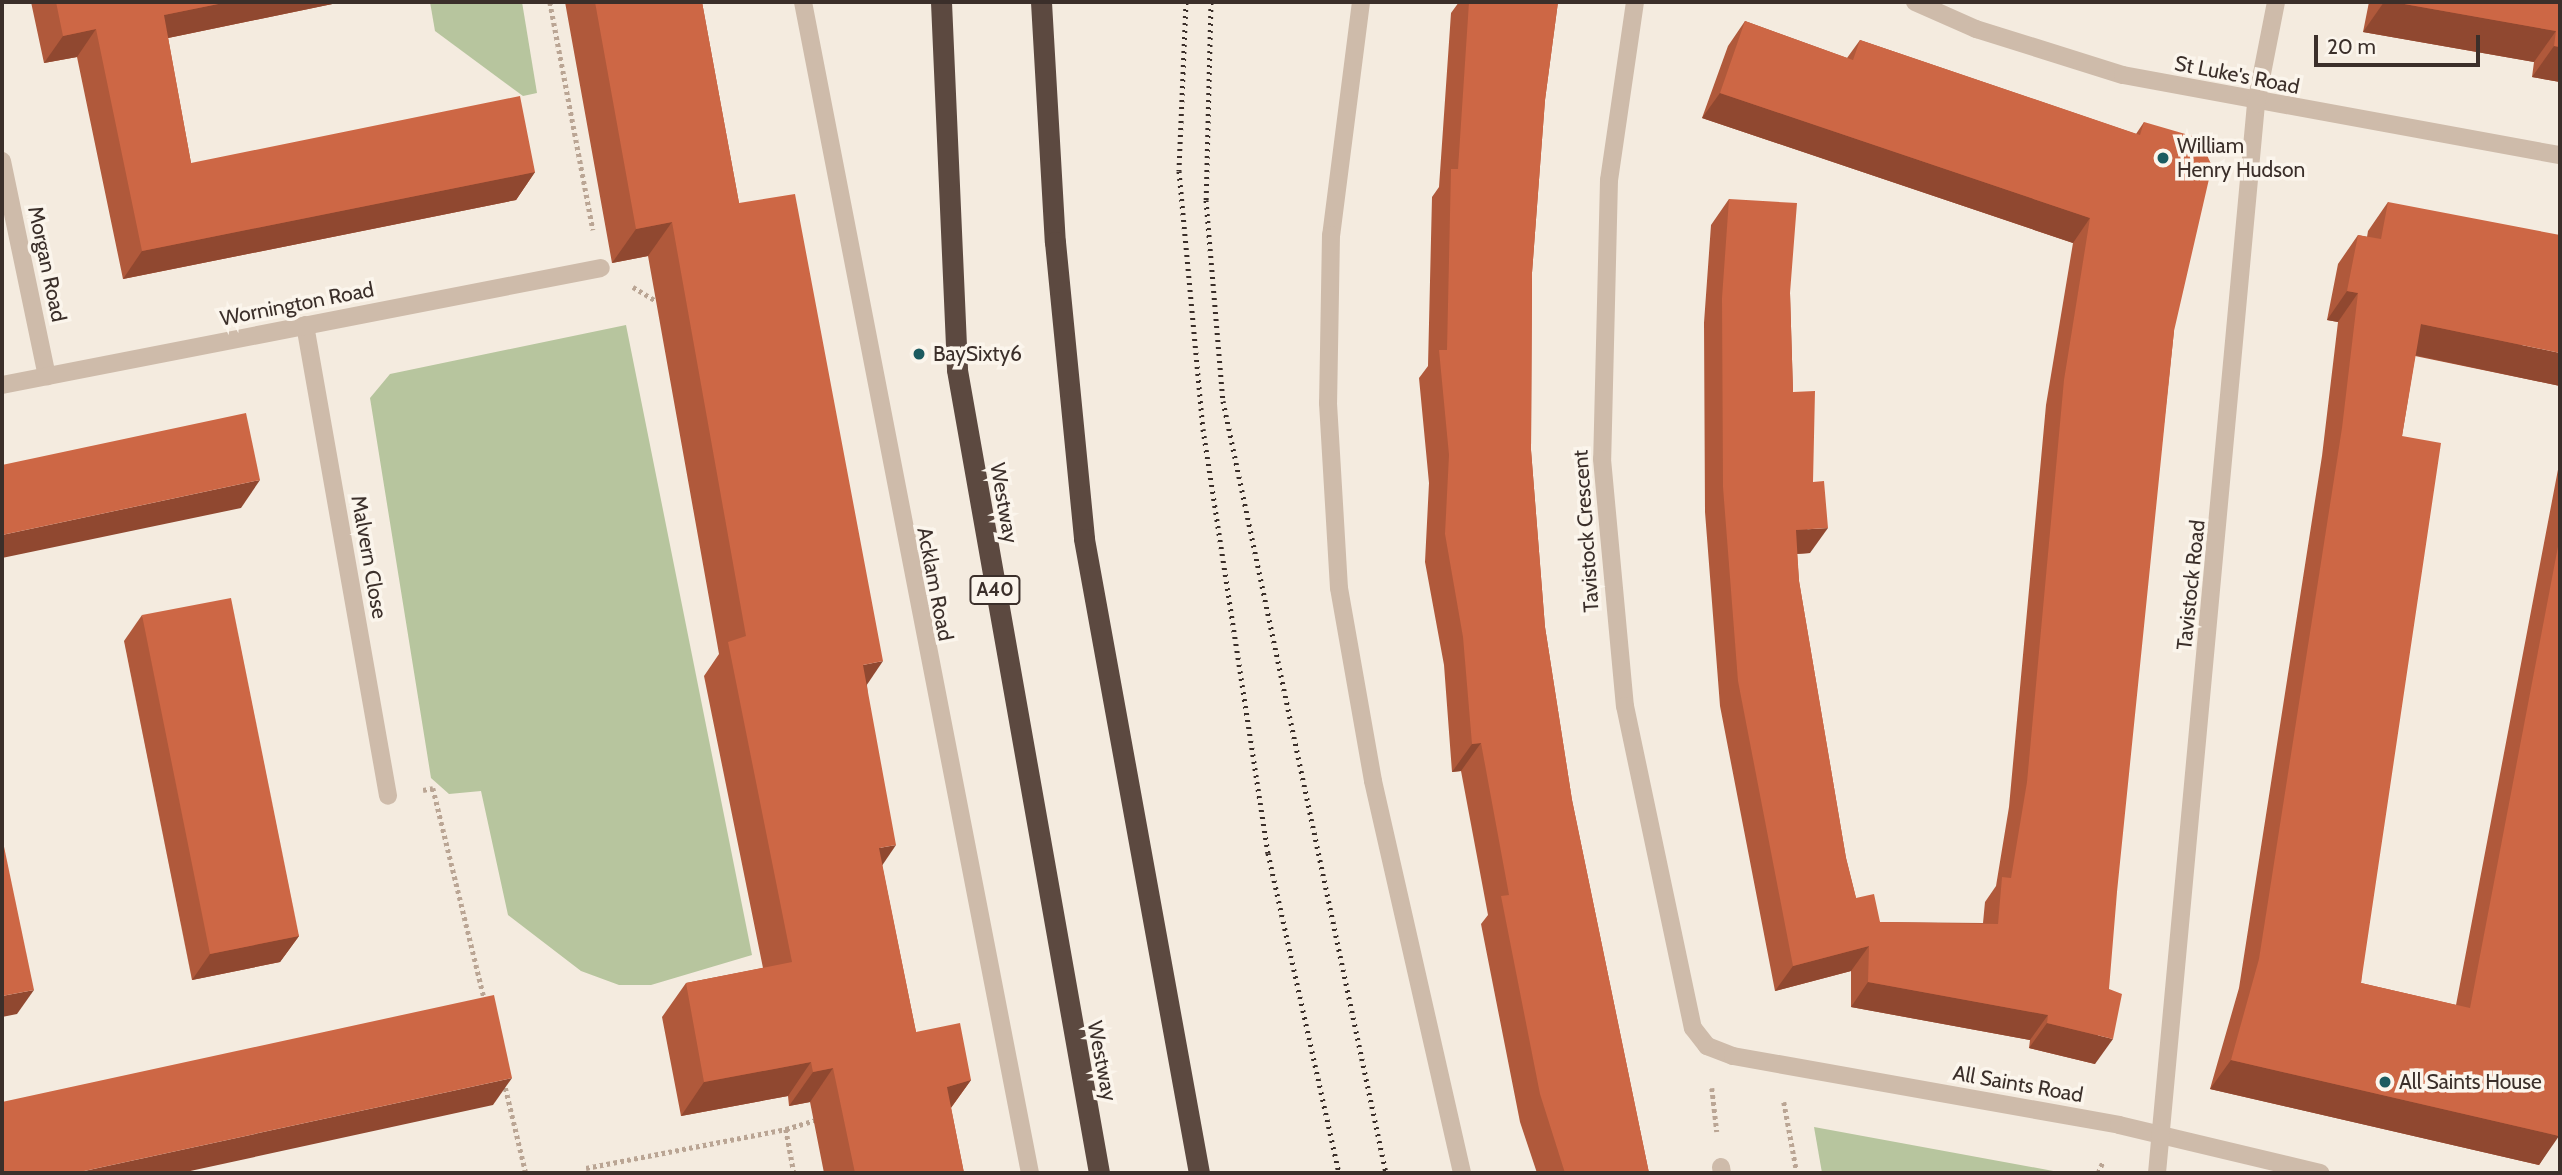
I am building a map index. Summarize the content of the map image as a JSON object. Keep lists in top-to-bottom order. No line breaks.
{"streets":{"highway":["Westway","A40"],"street":["St Luke's Road","Morgan Road","Wornington Road","Tavistock Crescent","Malvern Close","Acklam Road","Tavistock Road","All Saints Road"]},"crossings":[["St Luke's Road","Tavistock Road"],["Morgan Road","Wornington Road"],["Wornington Road","Malvern Close"],["Tavistock Crescent","All Saints Road"],["Tavistock Road","All Saints Road"]],"places":["William Henry Hudson","BaySixty6","All Saints House"],"scale_bar":"20 m"}
